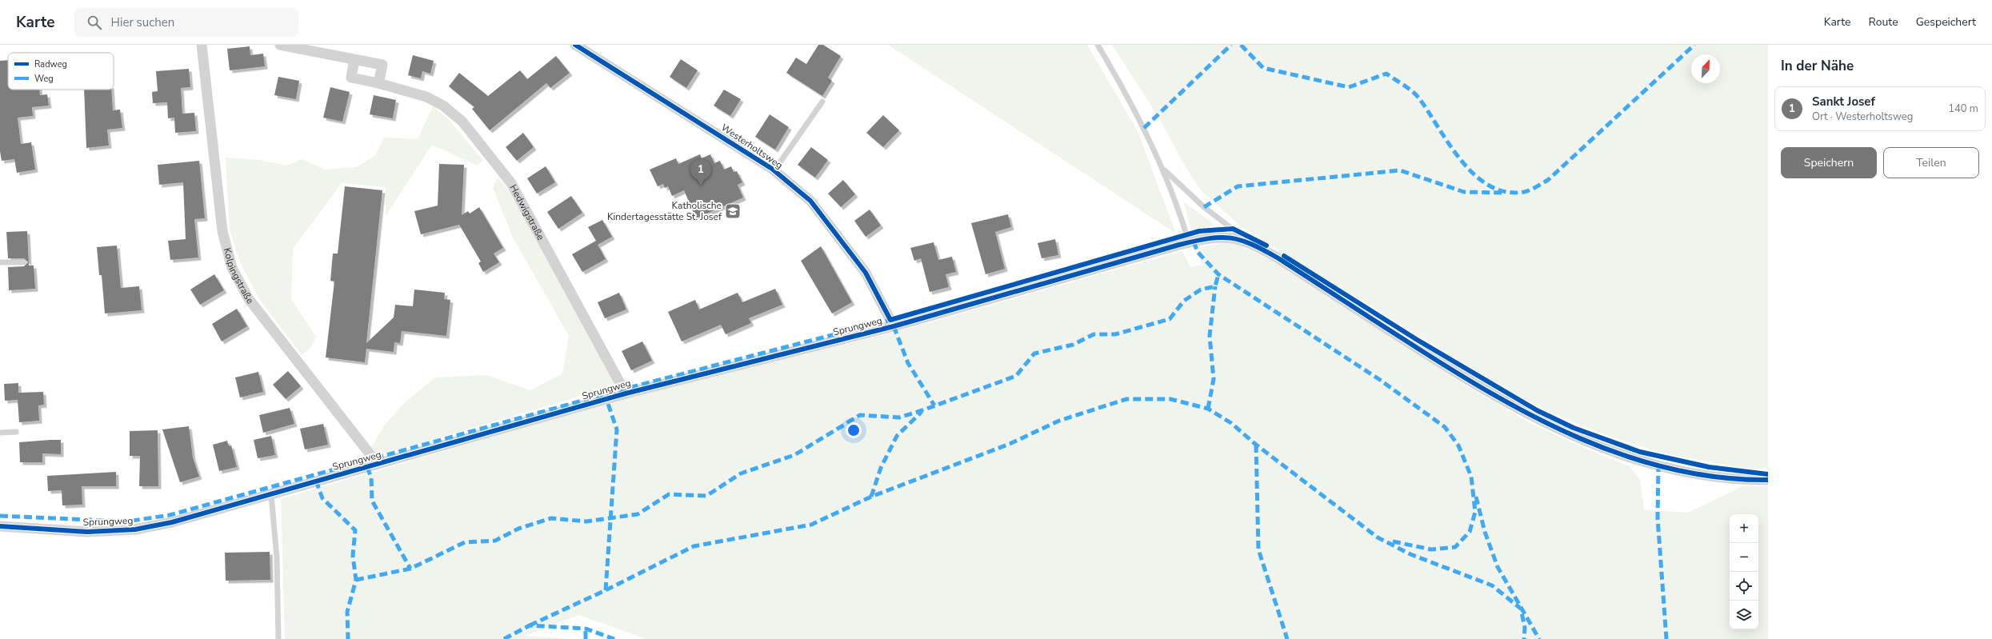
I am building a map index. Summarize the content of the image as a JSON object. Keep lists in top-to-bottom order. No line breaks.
{"streets":{"street":["Westerholtsweg","Hedwigstraße","Kolpingstraße","Sprungweg"]},"crossings":[["Westerholtsweg","Sprungweg"],["Hedwigstraße","Sprungweg"],["Kolpingstraße","Sprungweg"]],"places":{"school or university":["Katholische Kindertagesstätte St. Josef"]},"legend":["Radweg","Weg"],"north":"top right","page":{"header":"Karte","search":"Hier suchen","nav":["Karte","Route","Gespeichert"],"heading":"In der Nähe","list":[{"mark":"1","name":"Sankt Josef","note":"Ort · Westerholtsweg","value":"140 m"}],"buttons":["Speichern","Teilen"],"pins":"1","map_buttons":["+","−"]}}
